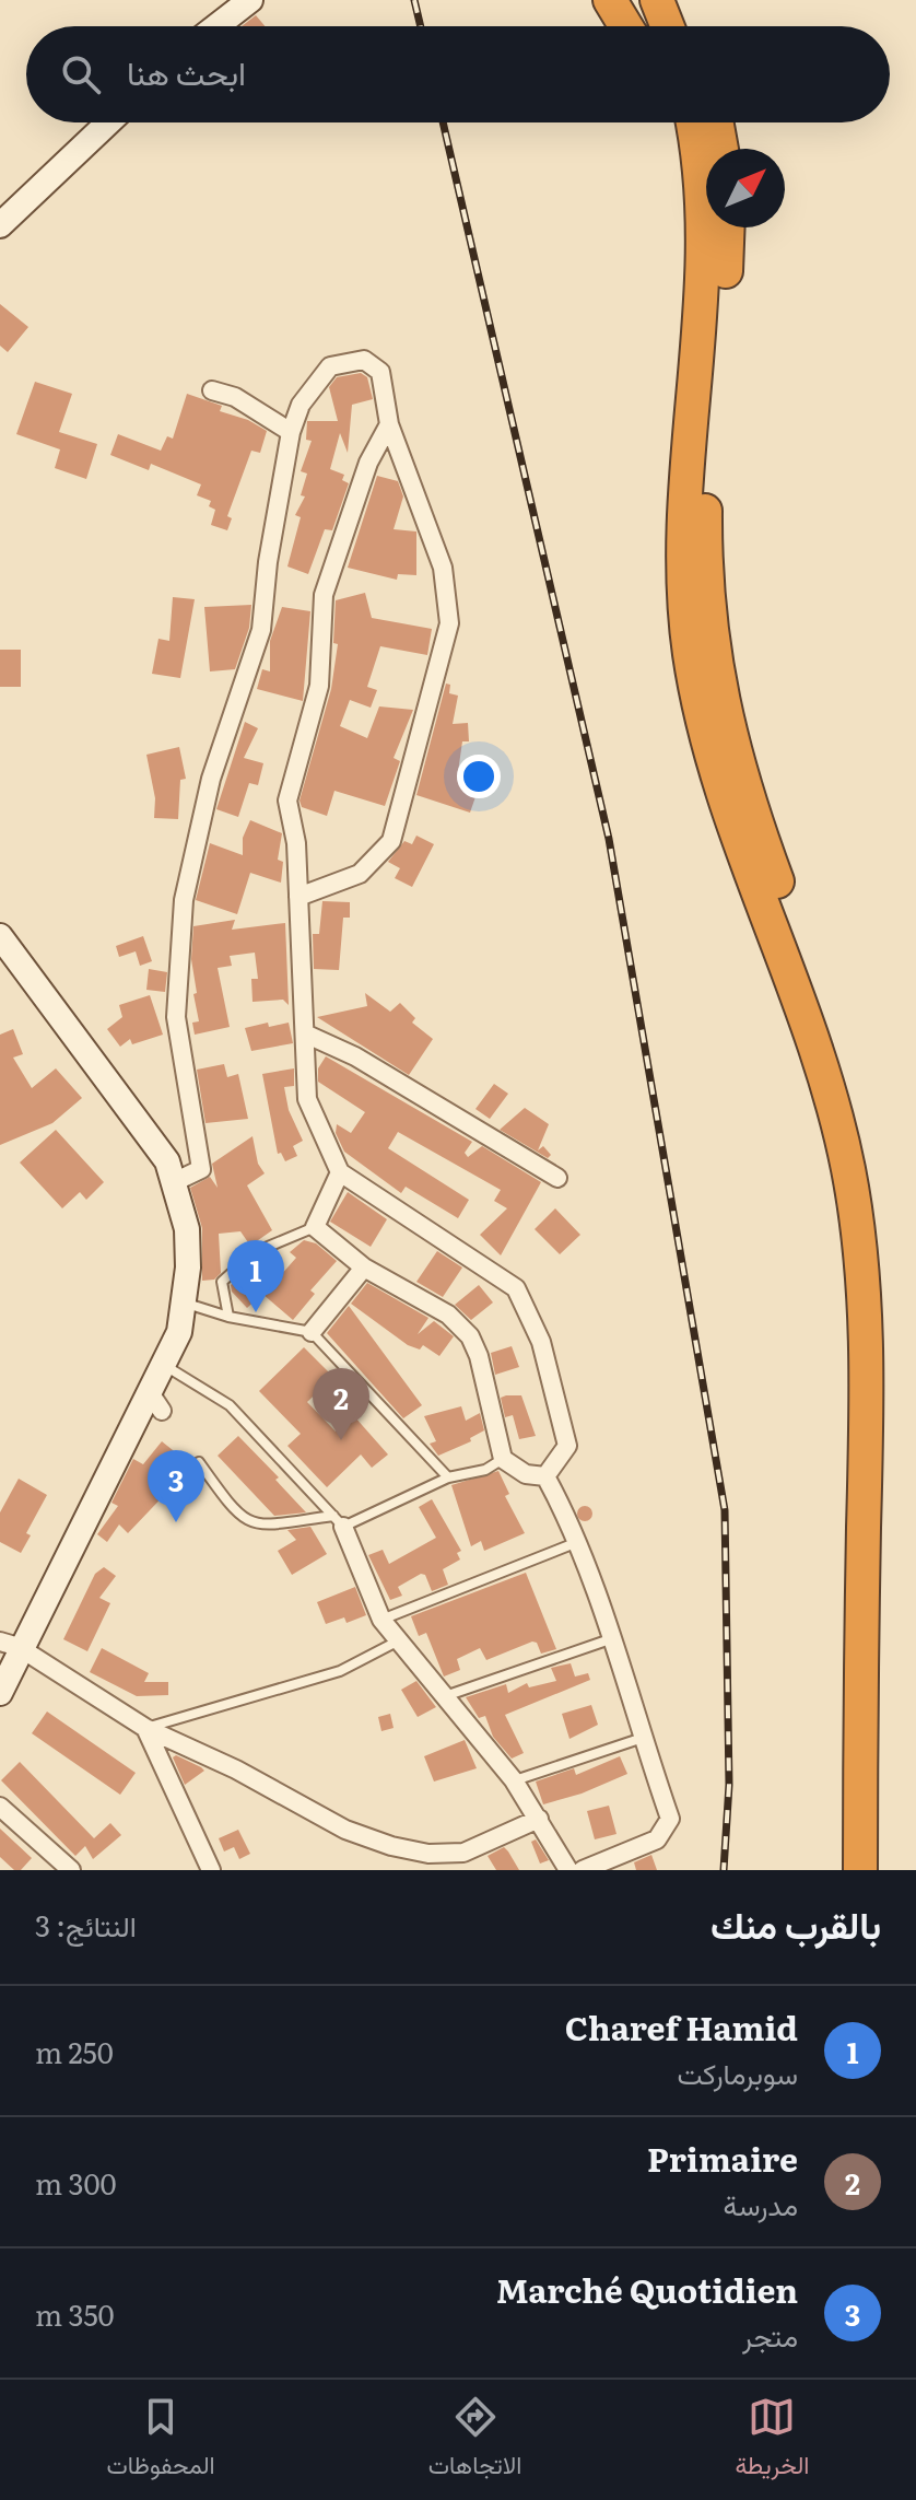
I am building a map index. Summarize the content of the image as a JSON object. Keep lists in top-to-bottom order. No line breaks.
{"north":"top right","page":{"search":"ابحث هنا","pins":["1","2","3"],"heading":["بالقرب منك","النتائج: 3"],"list":[{"mark":"1","name":"Charef Hamid","note":"سوبرماركت","value":"250 m"},{"mark":"2","name":"Primaire","note":"مدرسة","value":"300 m"},{"mark":"3","name":"Marché Quotidien","note":"متجر","value":"350 m"}],"nav":["الخريطة","الاتجاهات","المحفوظات"]}}
